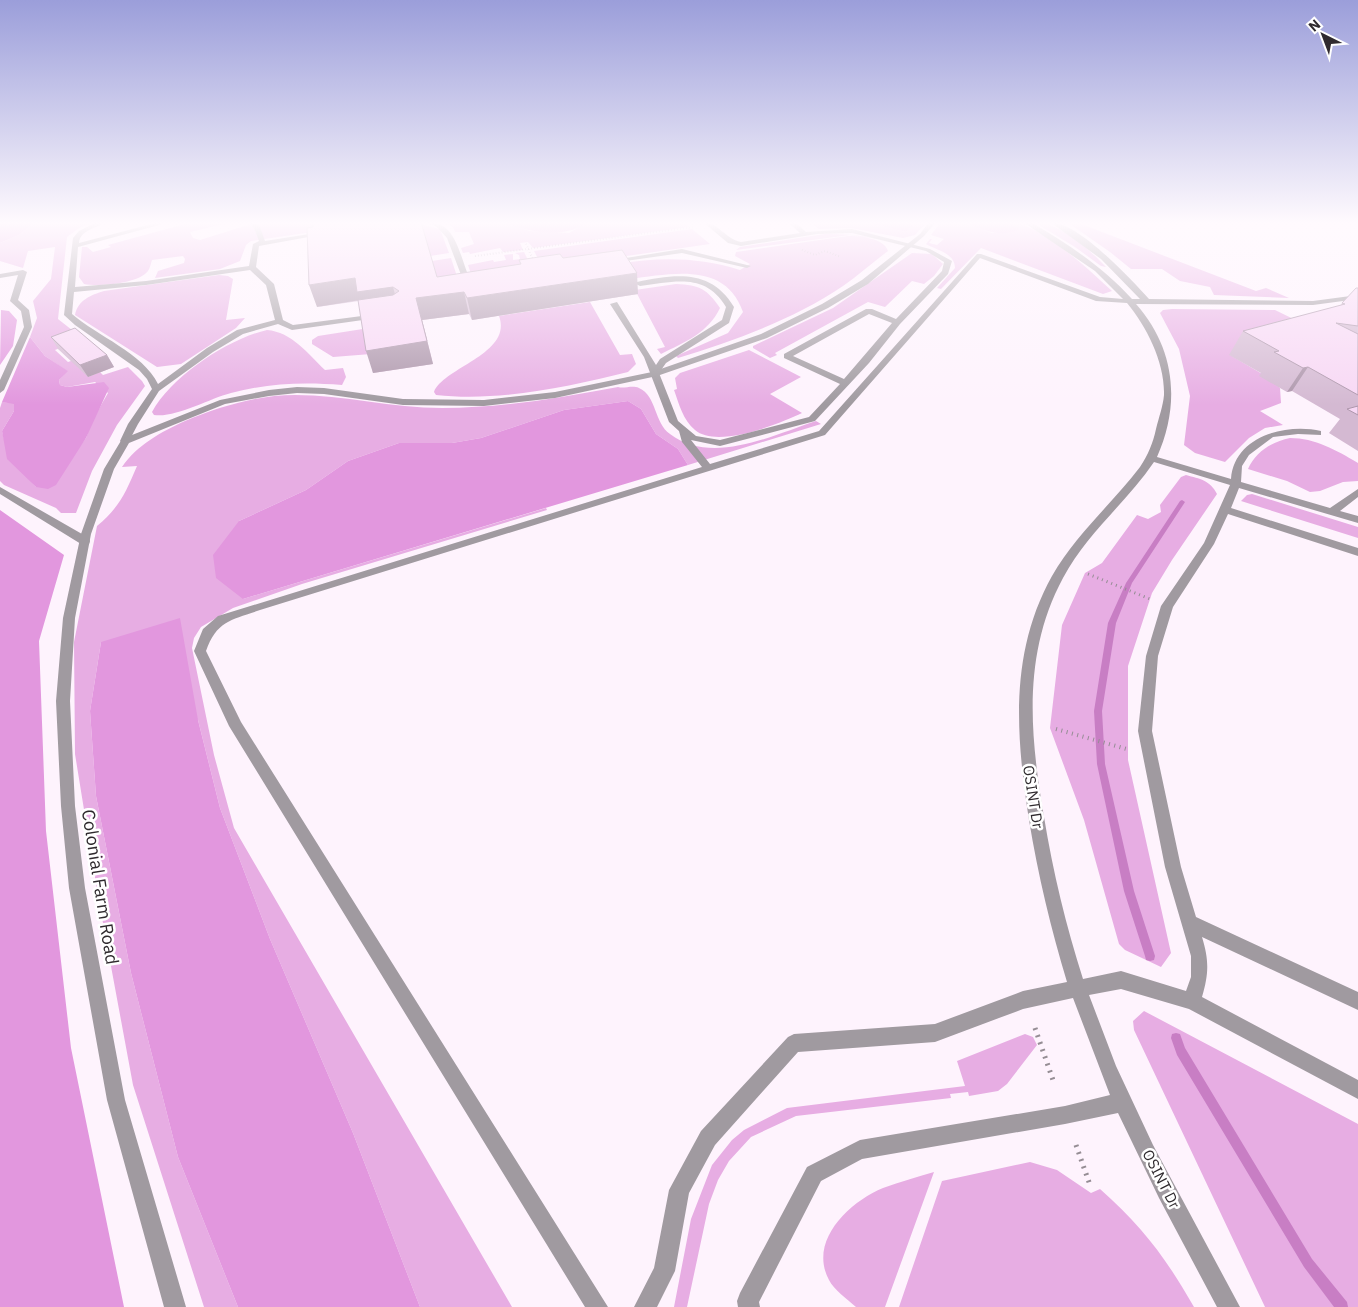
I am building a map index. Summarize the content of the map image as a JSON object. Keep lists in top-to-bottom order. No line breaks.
{"streets":{"street":["OSINT Dr","Colonial Farm Road"]},"north":"top left"}
